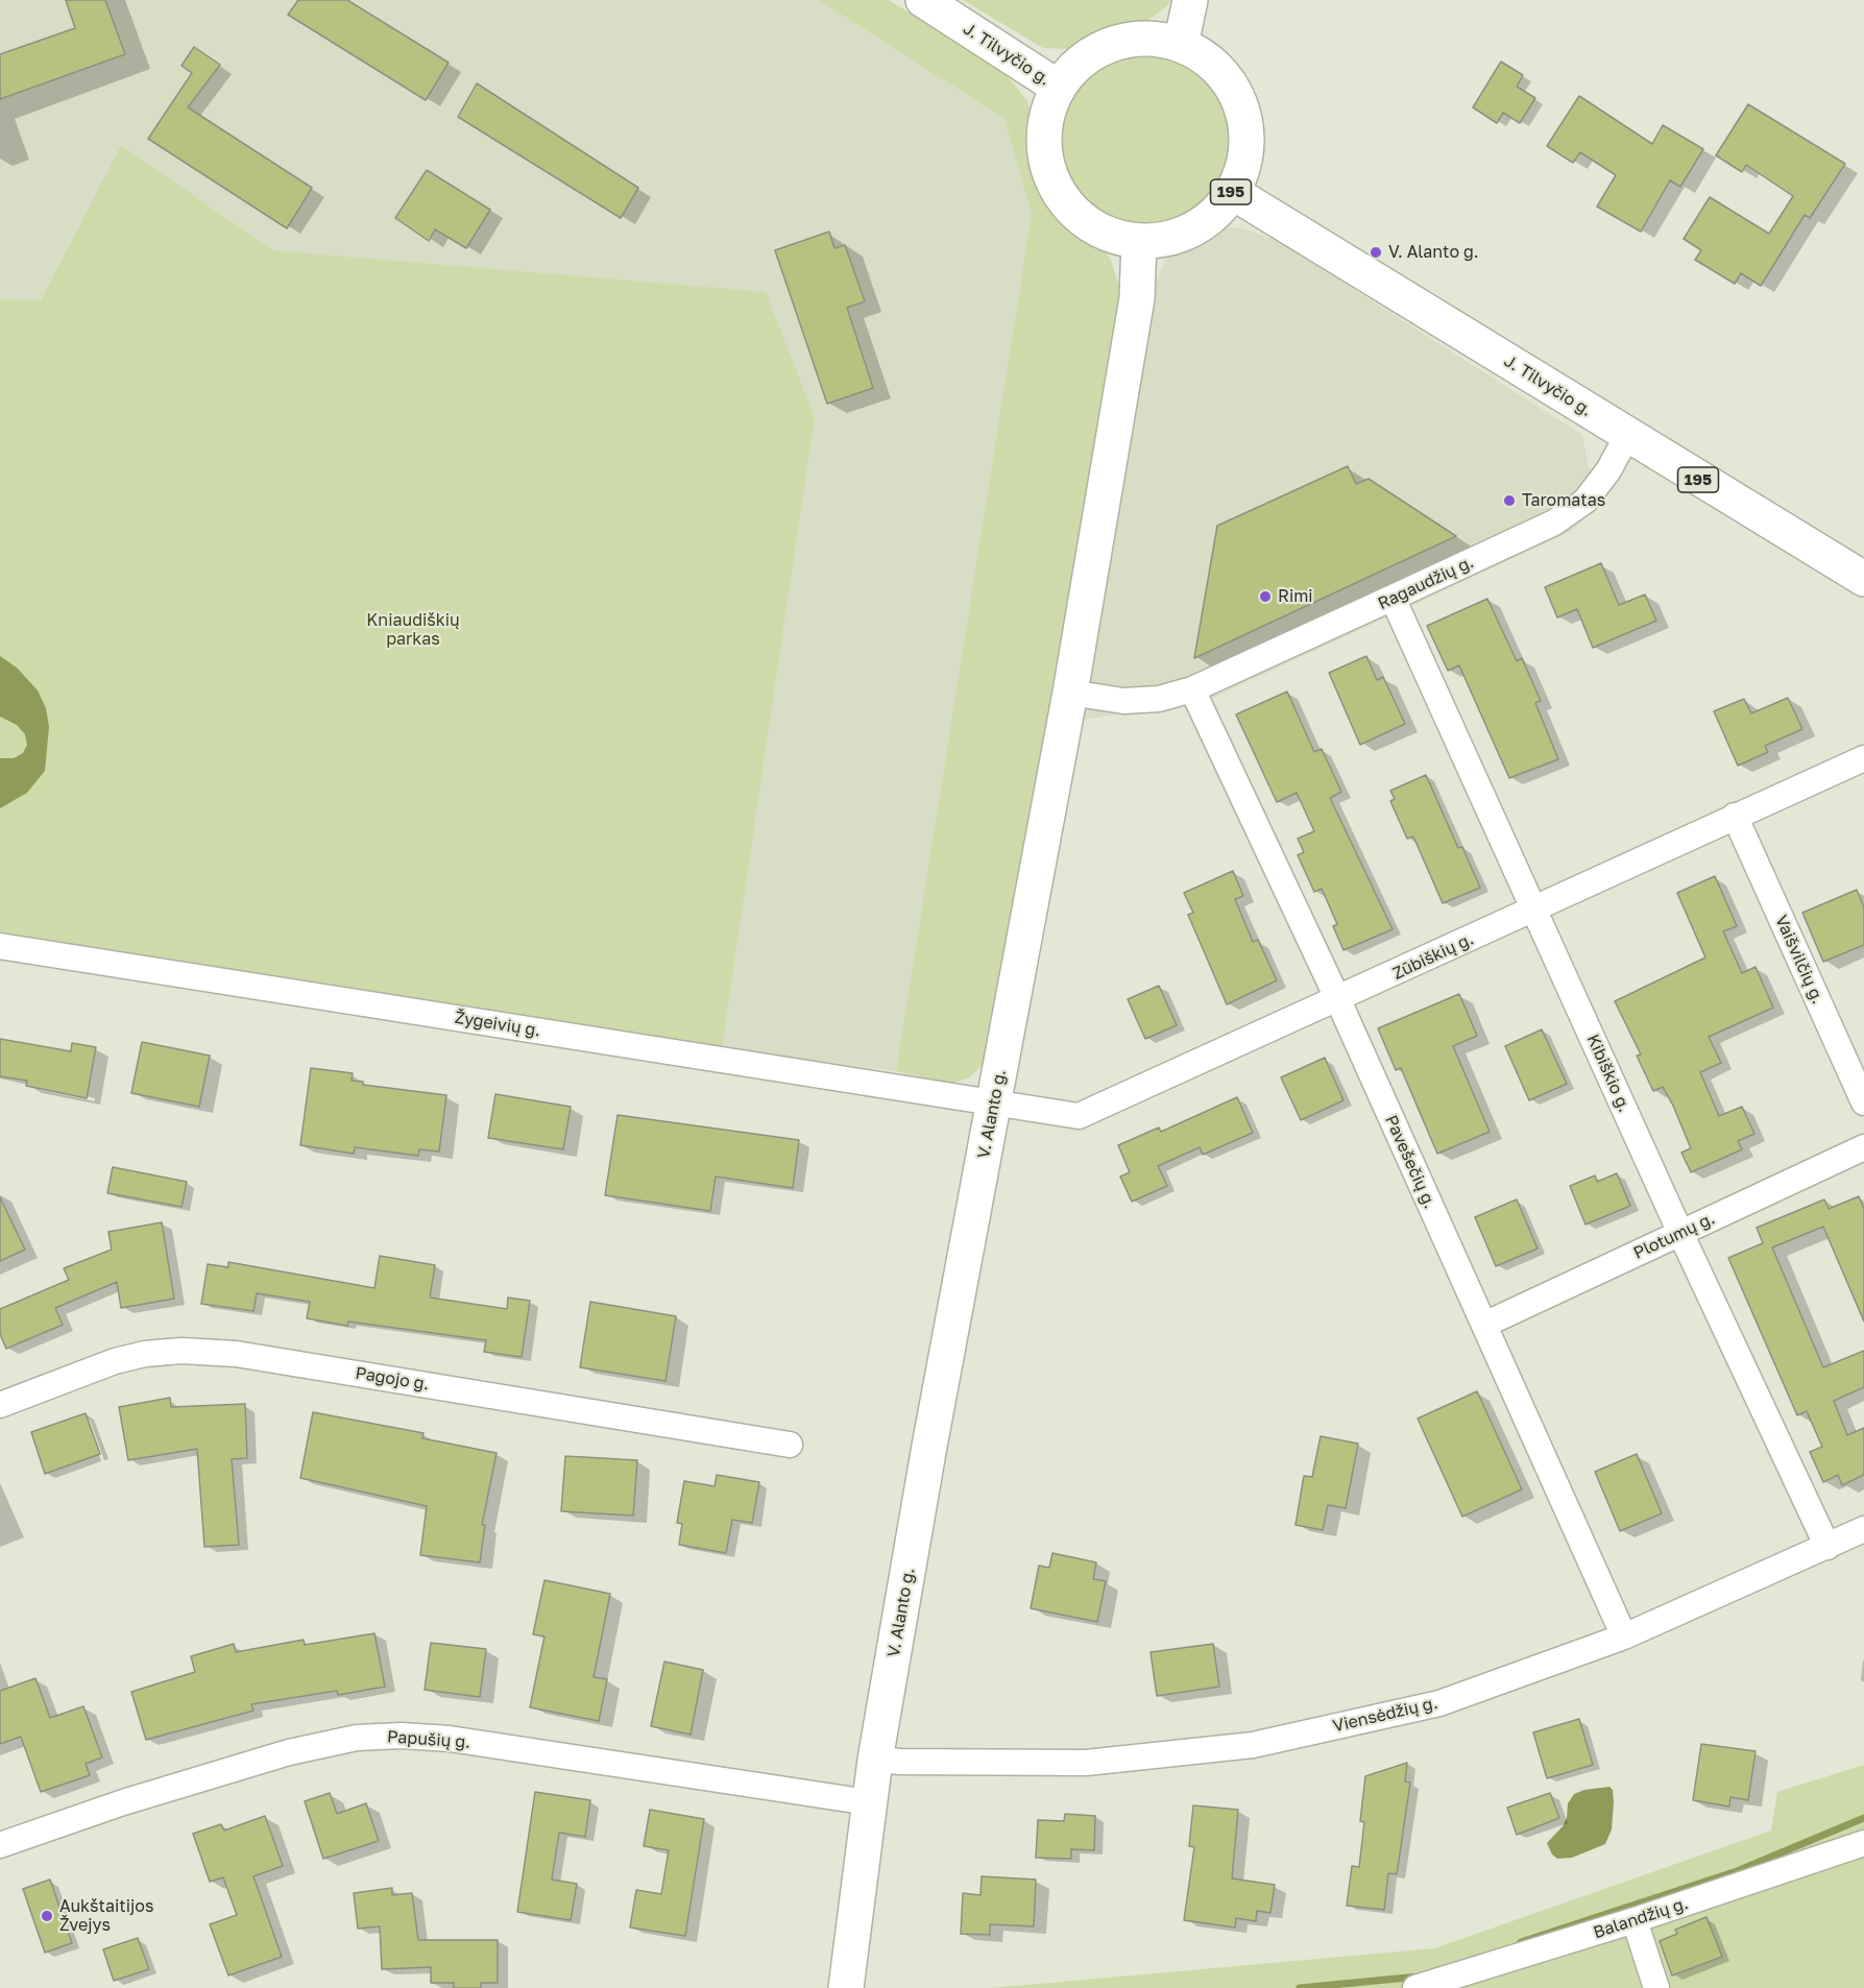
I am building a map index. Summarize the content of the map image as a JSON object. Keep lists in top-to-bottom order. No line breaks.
{"streets":{"main road":["J. Tilvyčio g.","195","V. Alanto g."],"street":["Ragaudžių g.","Zūbiškių g.","Vaišvilčių g.","Žygeivių g.","Kibiškio g.","Pavešečių g.","Plotumų g.","Pagojo g.","Viensėdžių g.","Papušių g.","Balandžių g."]},"crossings":[["J. Tilvyčio g.","195"],["J. Tilvyčio g.","Ragaudžių g."],["J. Tilvyčio g.","V. Alanto g."],["195","V. Alanto g."],["Ragaudžių g.","Kibiškio g."],["Ragaudžių g.","V. Alanto g."],["Ragaudžių g.","Pavešečių g."],["Zūbiškių g.","Vaišvilčių g."],["Zūbiškių g.","Žygeivių g."],["Zūbiškių g.","Kibiškio g."],["Zūbiškių g.","V. Alanto g."],["Zūbiškių g.","Pavešečių g."],["Žygeivių g.","V. Alanto g."],["Kibiškio g.","Plotumų g."],["Kibiškio g.","Viensėdžių g."],["V. Alanto g.","Viensėdžių g."],["V. Alanto g.","Papušių g."],["Pavešečių g.","Plotumų g."],["Pavešečių g.","Viensėdžių g."]],"parks":["Kniaudiškių parkas"],"places":["V. Alanto g.","Taromatas","Rimi","Aukštaitijos Žvejys"]}
